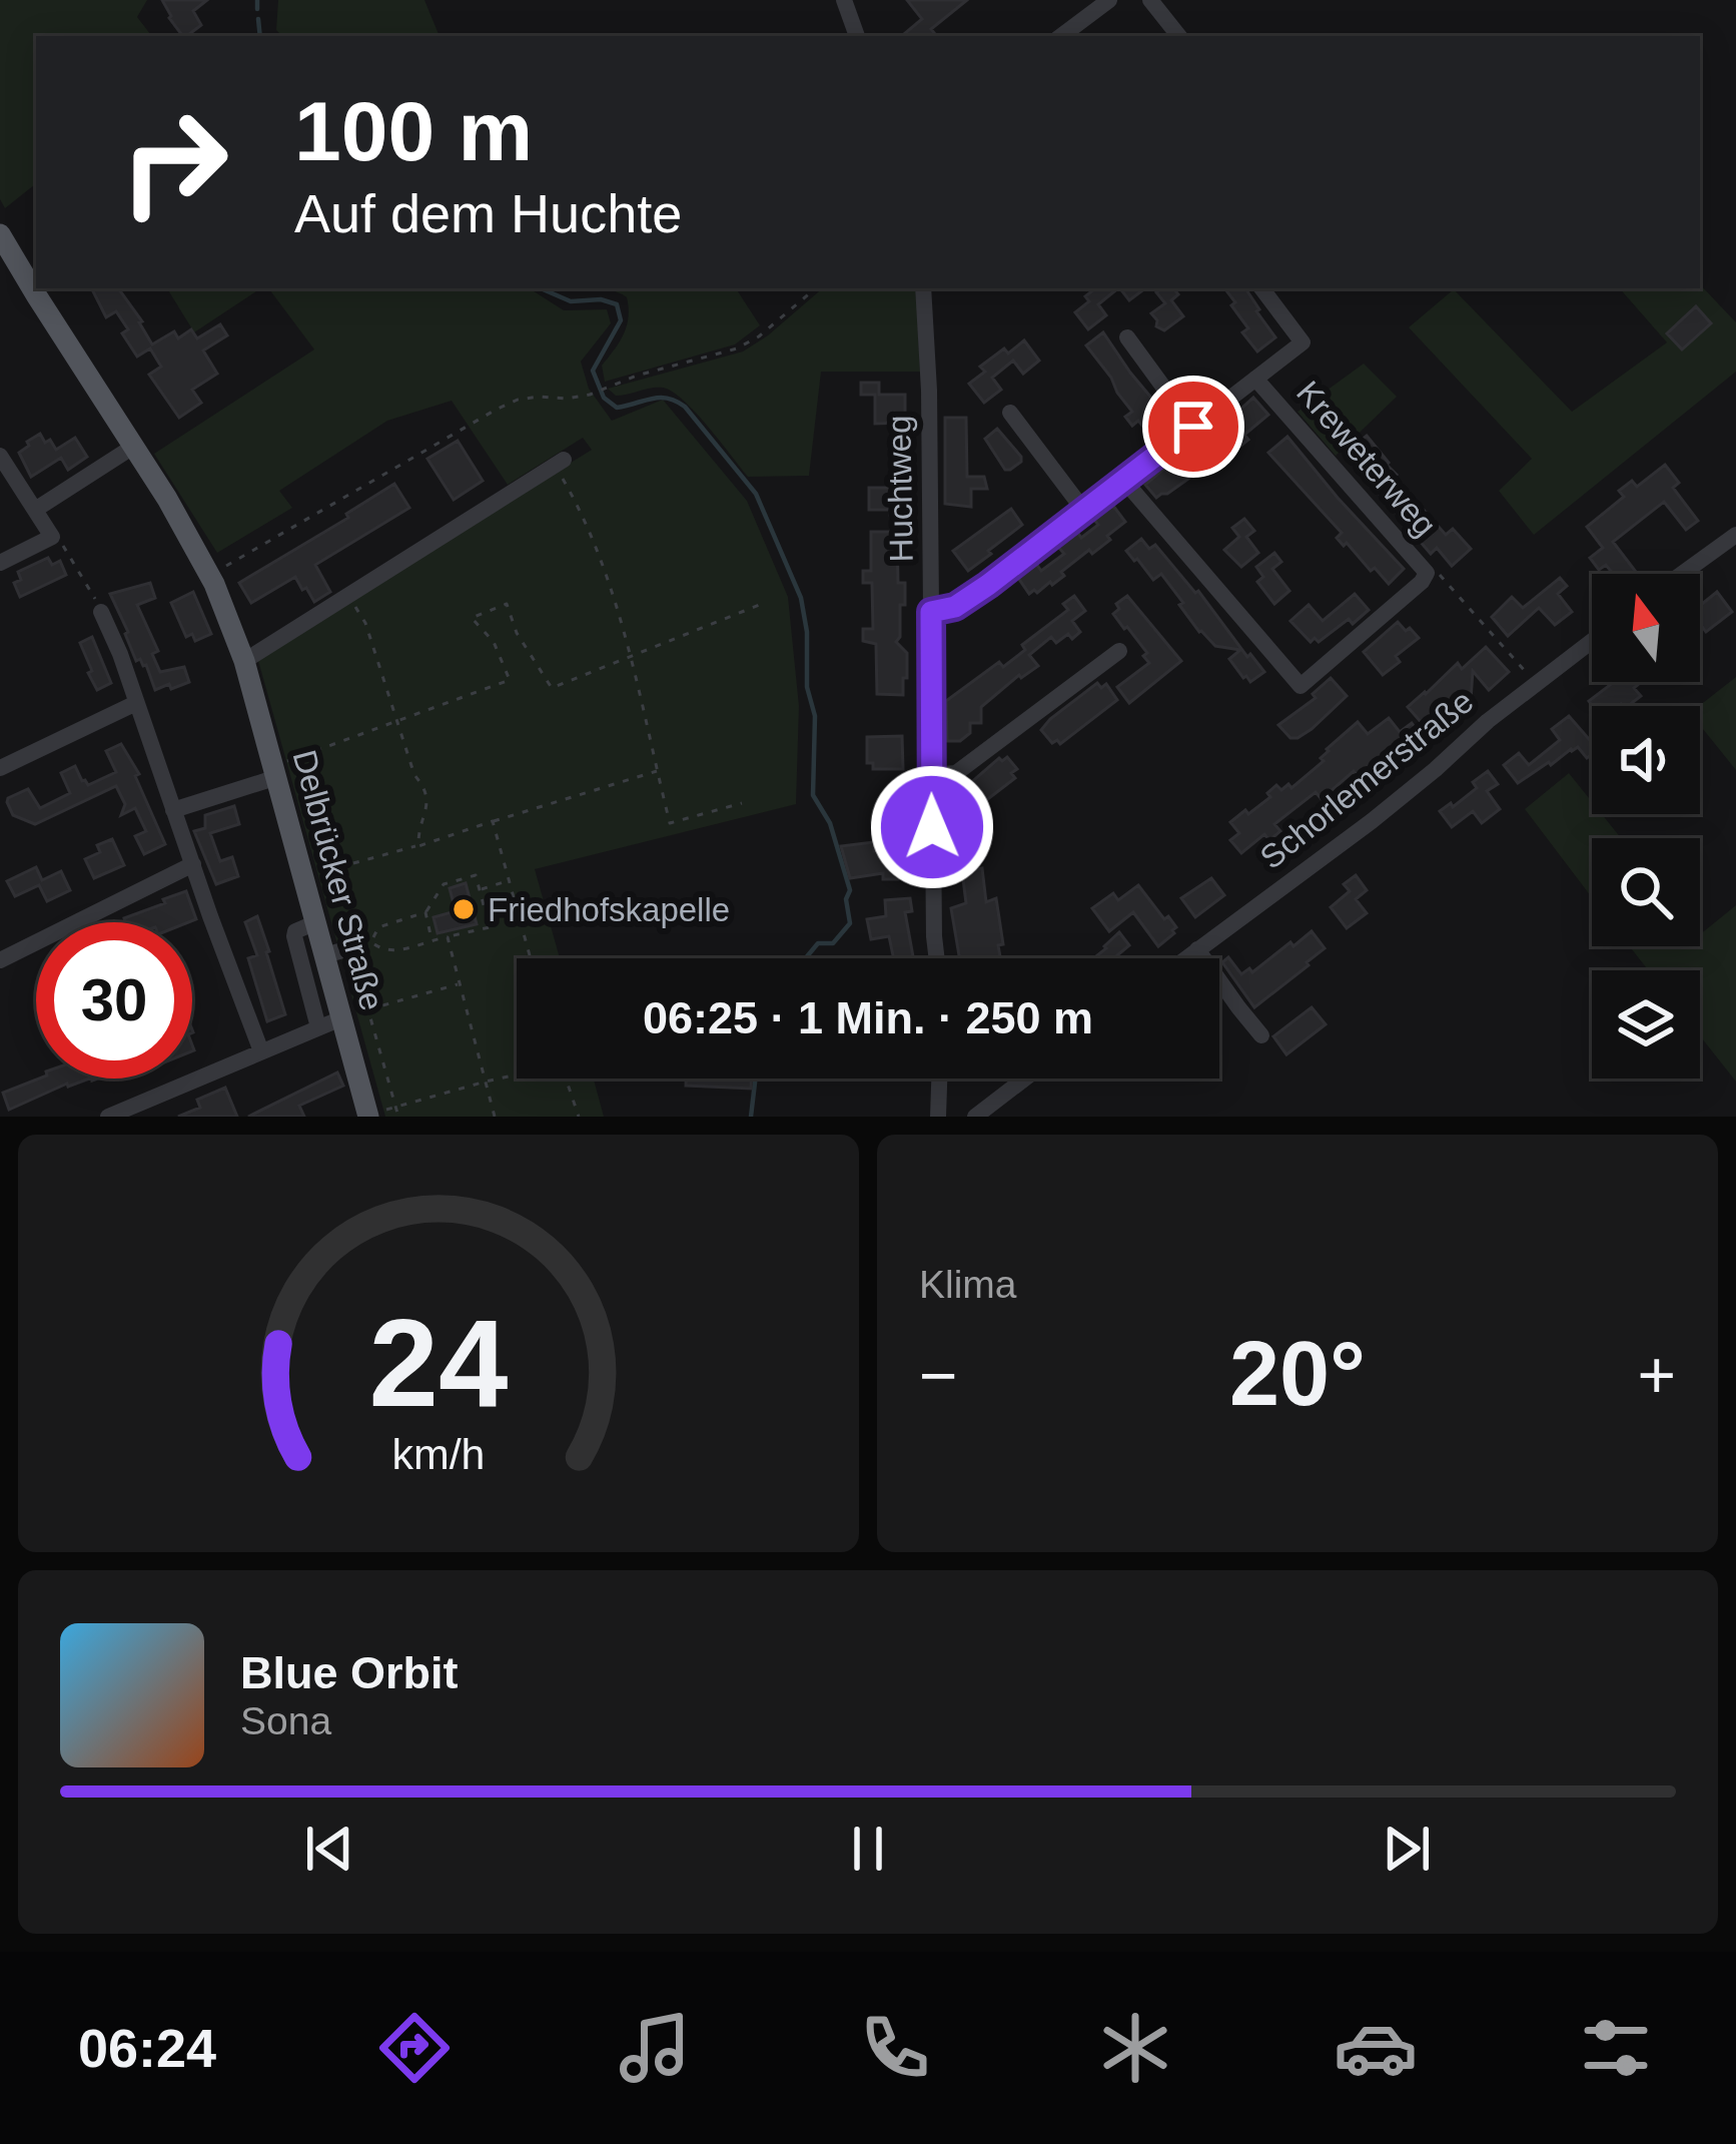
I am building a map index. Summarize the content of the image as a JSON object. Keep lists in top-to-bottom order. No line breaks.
{"streets":{"main road":["Delbrücker Straße"],"street":["Kreweterweg","Huchtweg","Schorlemerstraße"]},"places":["Friedhofskapelle"],"north":"top","page":{"turn":["100 m","Auf dem Huchte"],"limit":"30","trip":"06:25 · 1 Min. · 250 m","tile":"Klima","heat":["−","20°","+"],"song":["Blue Orbit","Sona"],"tabs":"06:24","gauge":["24","km/h"]}}
